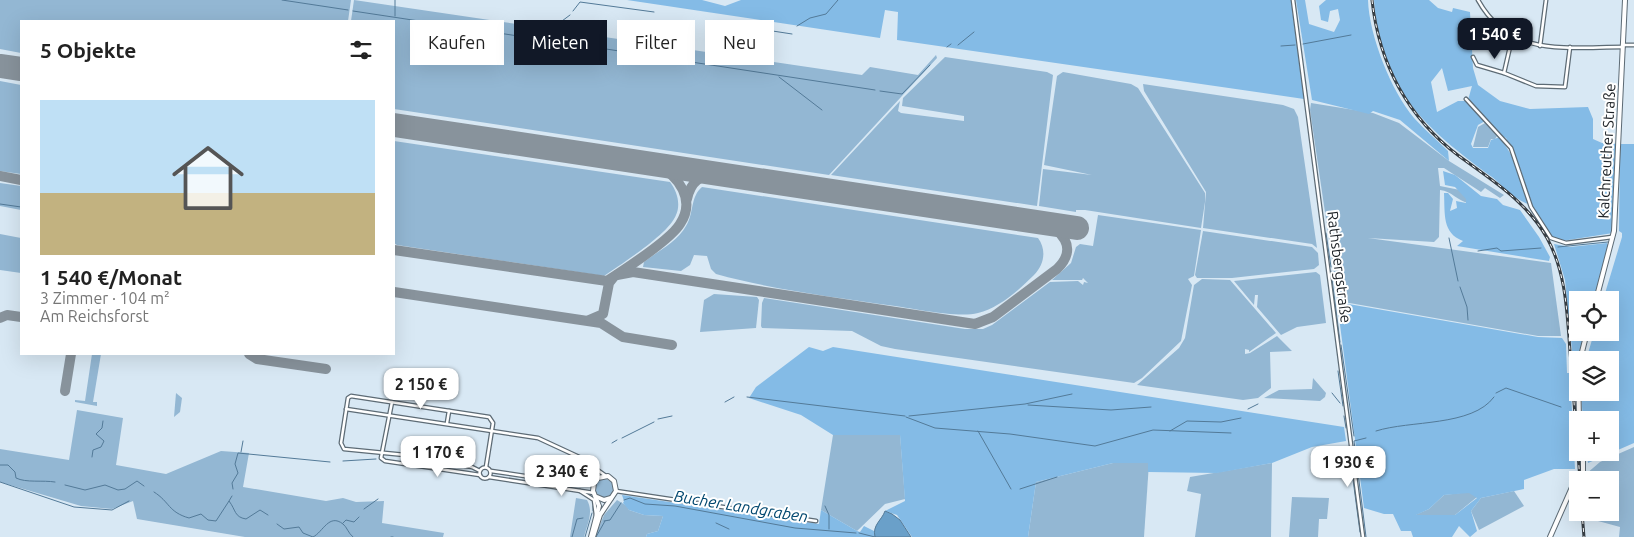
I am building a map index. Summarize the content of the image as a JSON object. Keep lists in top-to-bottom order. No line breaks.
{"streets":{"street":["Kalchreuther Straße","Rathsbergstraße"]},"water":["Bucher Landgraben"],"page":{"price":["1 540 €","2 150 €","1 170 €","1 930 €","2 340 €"],"chip":["Kaufen","Mieten","Filter","Neu"],"heading":"5 Objekte","list":[{"name":"1 540 €/Monat","note":"3 Zimmer · 104 m² · Am Reichsforst"}],"map_buttons":["+","−"]}}
